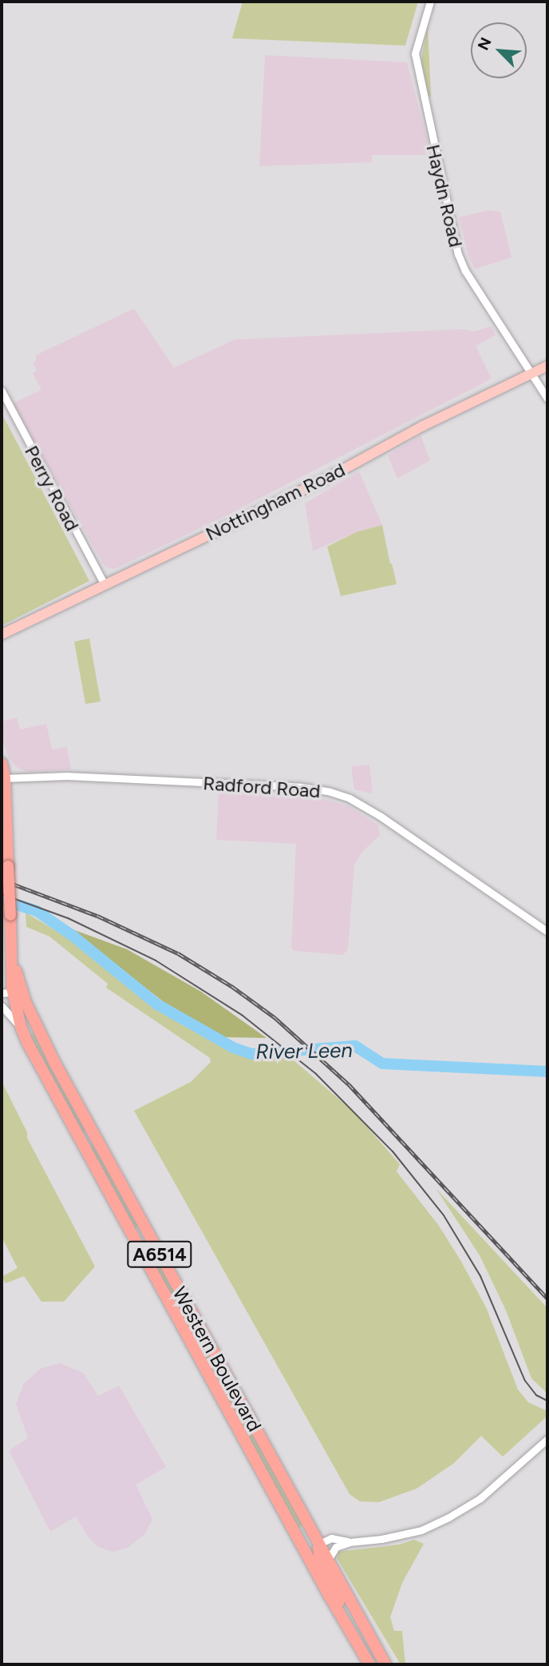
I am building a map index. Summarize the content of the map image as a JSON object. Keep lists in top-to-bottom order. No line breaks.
{"streets":{"highway":["A6514","Western Boulevard"],"main road":["Nottingham Road"],"street":["Haydn Road","Perry Road","Radford Road"]},"crossings":[["Haydn Road","Nottingham Road"],["Perry Road","Nottingham Road"],["Radford Road","A6514"],["A6514","Western Boulevard"]],"water":["River Leen"],"north":"top left"}
